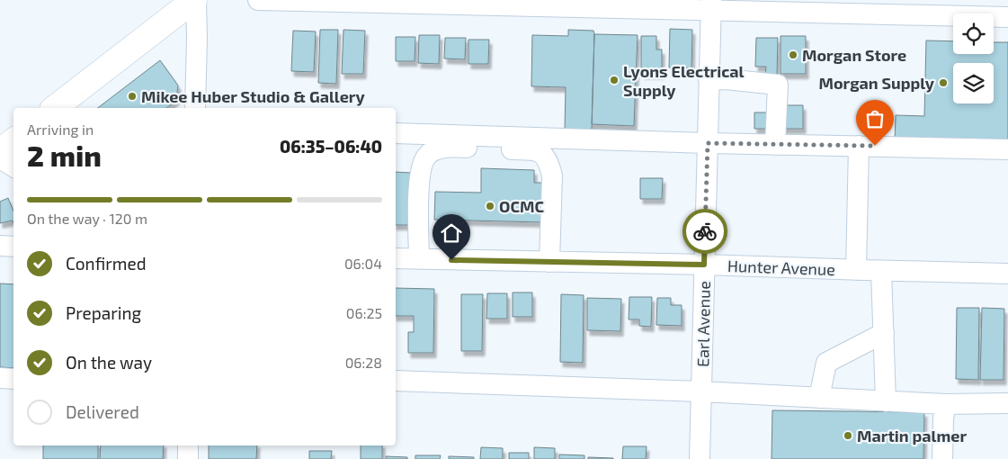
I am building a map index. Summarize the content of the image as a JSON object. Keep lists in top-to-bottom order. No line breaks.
{"streets":{"street":["Hunter Avenue","Earl Avenue"]},"crossings":[["Hunter Avenue","Earl Avenue"]],"places":["Morgan Store","Lyons Electrical Supply","Morgan Supply","Mikee Huber Studio & Gallery","OCMC","Martin palmer"],"page":{"heading":["2 min","Arriving in","06:35–06:40"],"bar":"On the way · 120 m","list":[["Confirmed","06:04"],["Preparing","06:25"],["On the way","06:28"],"Delivered"]}}
